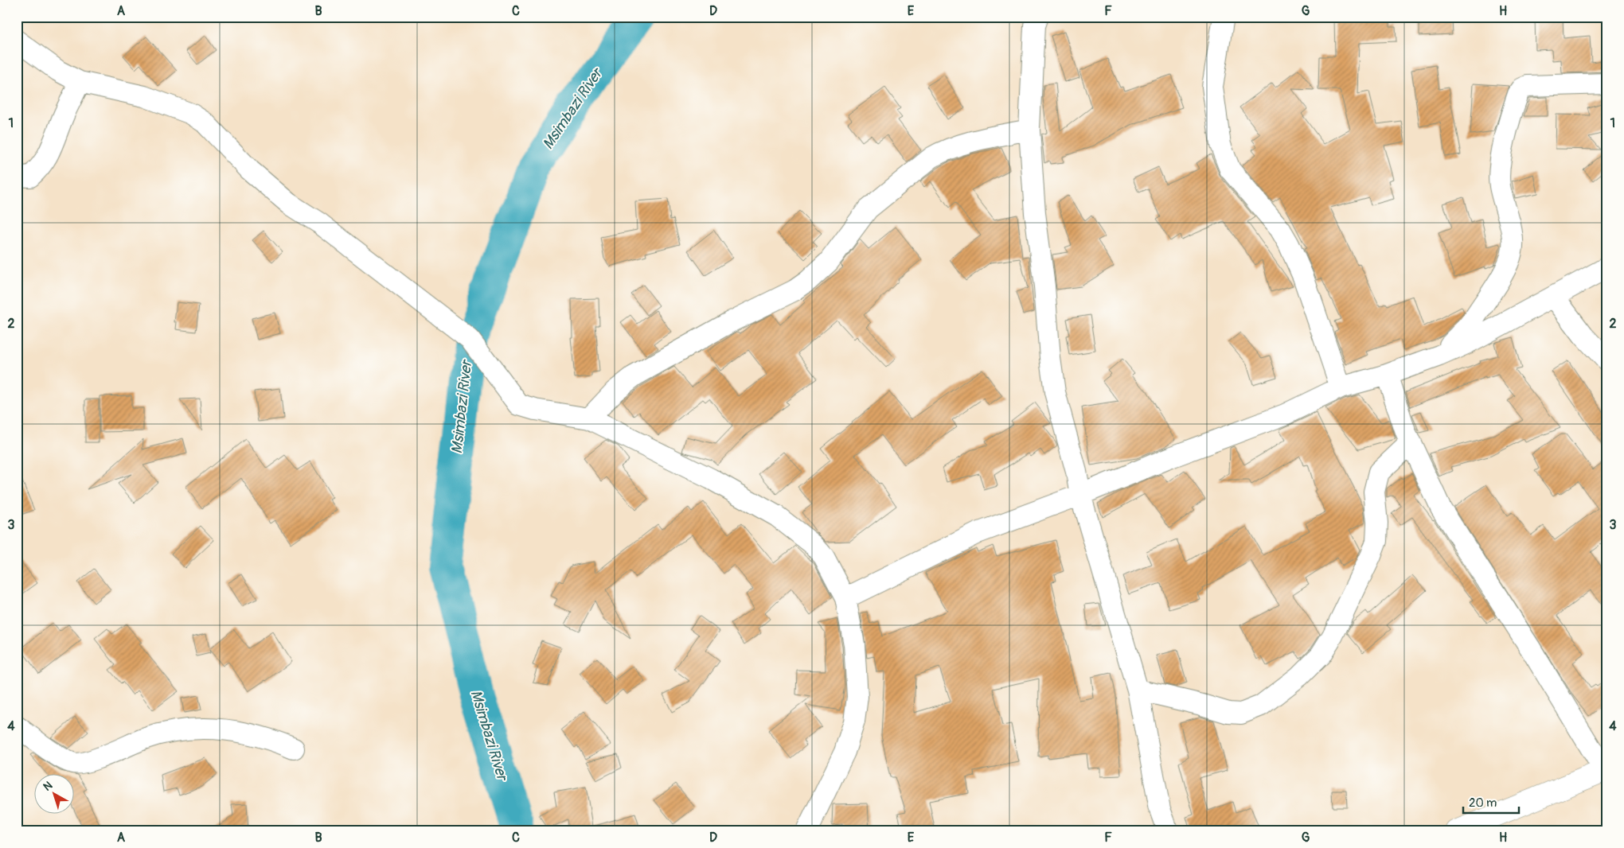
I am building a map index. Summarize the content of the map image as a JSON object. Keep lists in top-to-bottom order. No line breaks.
{"water":["Msimbazi River"],"scale_bar":"20 m","north":"top left","grid":{"columns":["A","B","C","D","E","F","G","H"],"rows":["1","2","3","4"]}}
